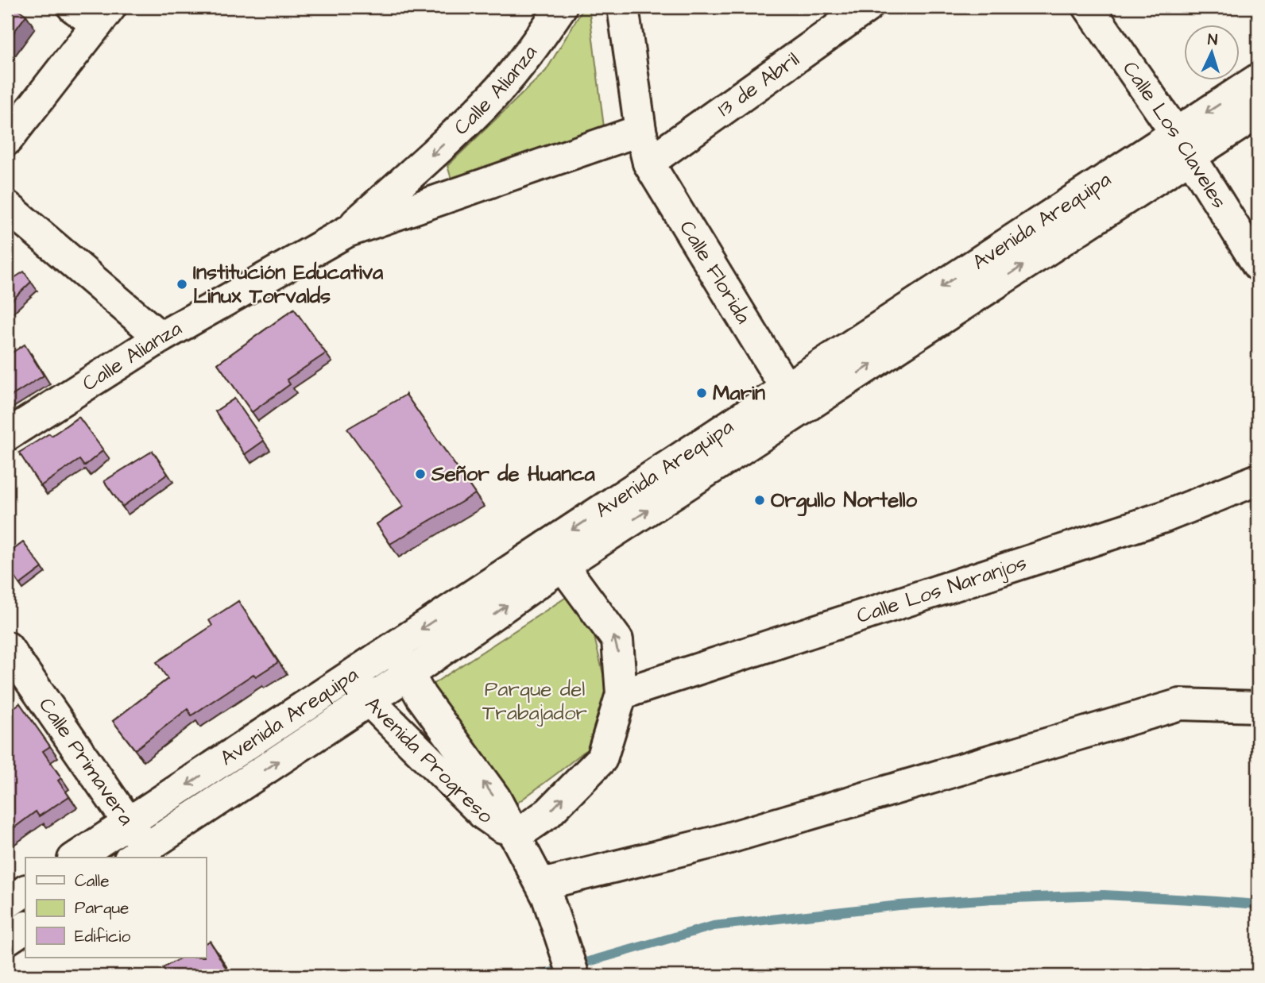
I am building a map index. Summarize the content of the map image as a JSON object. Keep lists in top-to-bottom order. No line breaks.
{"streets":{"street":["13 de Abril","Calle Alianza","Calle Los Claveles","Avenida Arequipa","Calle Florida","Calle Los Naranjos","Avenida Progreso","Calle Primavera"]},"crossings":[["13 de Abril","Calle Florida"],["Calle Alianza","Calle Florida"],["Calle Los Claveles","Avenida Arequipa"],["Avenida Arequipa","Calle Florida"],["Avenida Arequipa","Avenida Progreso"],["Avenida Arequipa","Calle Primavera"]],"parks":["Parque del Trabajador"],"places":["Institución Educativa Linux Torvalds","Marin","Señor de Huanca","Orgullo Nortello"],"legend":["Calle","Parque","Edificio"],"north":"top"}
